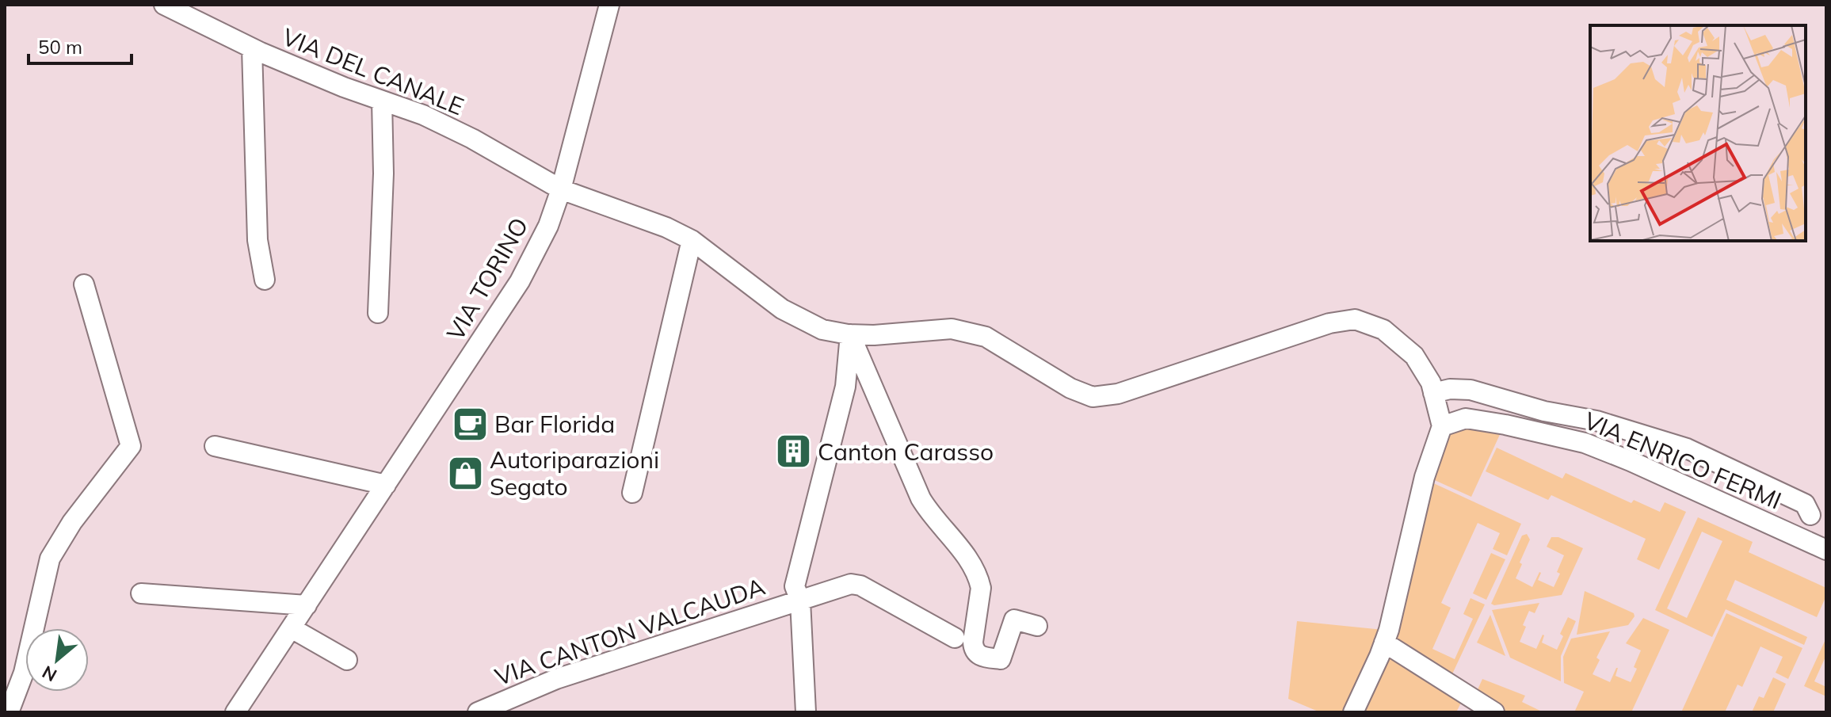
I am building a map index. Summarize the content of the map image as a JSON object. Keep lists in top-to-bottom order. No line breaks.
{"streets":{"street":["VIA DEL CANALE","VIA TORINO","VIA ENRICO FERMI","VIA CANTON VALCAUDA"]},"crossings":[["VIA DEL CANALE","VIA TORINO"]],"places":{"cafe":["Bar Florida"],"building":["Canton Carasso"],"shop":["Autoriparazioni Segato"]},"scale_bar":"50 m","north":"bottom left"}
